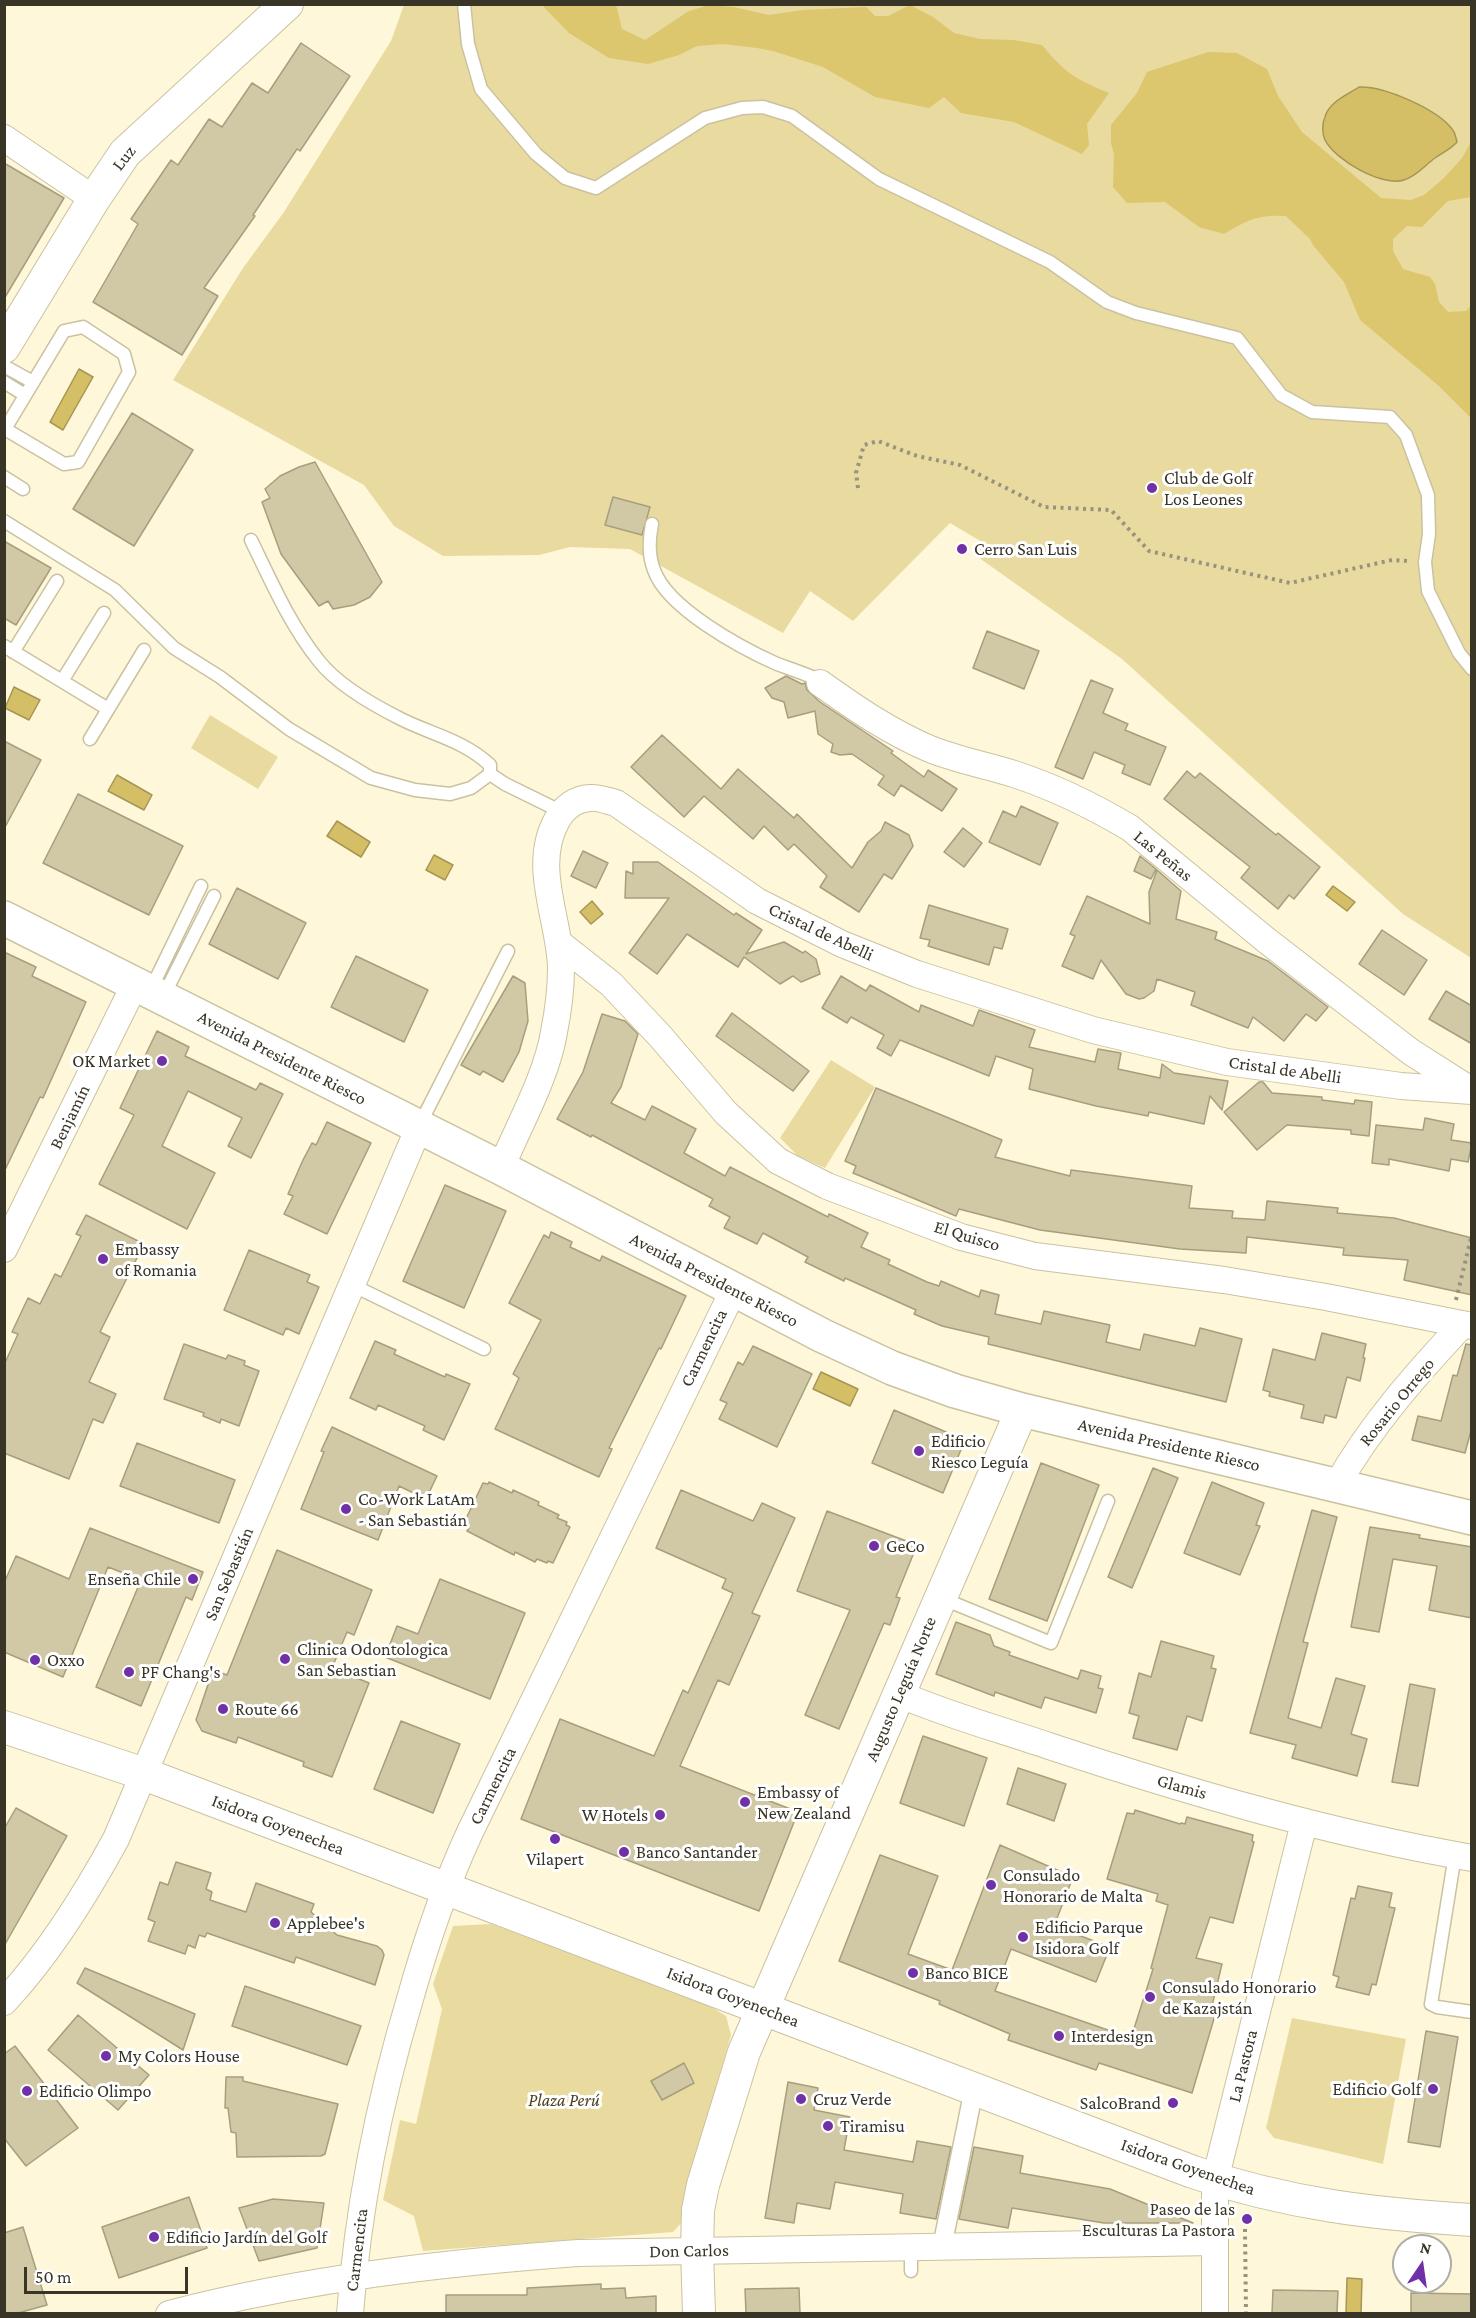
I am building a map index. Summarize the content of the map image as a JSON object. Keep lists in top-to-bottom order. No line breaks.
{"streets":{"main road":["Avenida Presidente Riesco"],"street":["Luz","Las Peñas","Cristal de Abelli","Benjamín","El Quisco","Carmencita","Rosario Orrego","San Sebastián","Augusto Leguía Norte","Glamis","Isidora Goyenechea","La Pastora","Don Carlos"]},"crossings":[["Las Peñas","Cristal de Abelli"],["Avenida Presidente Riesco","Benjamín"],["Avenida Presidente Riesco","Carmencita"],["Avenida Presidente Riesco","Rosario Orrego"],["Avenida Presidente Riesco","San Sebastián"],["Avenida Presidente Riesco","Augusto Leguía Norte"],["El Quisco","Rosario Orrego"],["Carmencita","Isidora Goyenechea"],["Carmencita","Don Carlos"],["San Sebastián","Isidora Goyenechea"],["Augusto Leguía Norte","Glamis"],["Augusto Leguía Norte","Isidora Goyenechea"],["Augusto Leguía Norte","Don Carlos"],["Glamis","La Pastora"],["Isidora Goyenechea","La Pastora"],["La Pastora","Don Carlos"]],"parks":["Plaza Perú"],"places":["Club de Golf Los Leones","Cerro San Luis","OK Market","Embassy of Romania","Edificio Riesco Leguía","Co-Work LatAm - San Sebastián","GeCo","Enseña Chile","Clinica Odontologica San Sebastian","Oxxo","PF Chang's","Route 66","Embassy of New Zealand","W Hotels","Vilapert","Banco Santander","Consulado Honorario de Malta","Applebee's","Edificio Parque Isidora Golf","Banco BICE","Consulado Honorario de Kazajstán","Interdesign","My Colors House","Edificio Golf","Edificio Olimpo","Cruz Verde","SalcoBrand","Tiramisu","Paseo de las Esculturas La Pastora","Edificio Jardín del Golf"],"scale_bar":"50 m","north":"top"}
